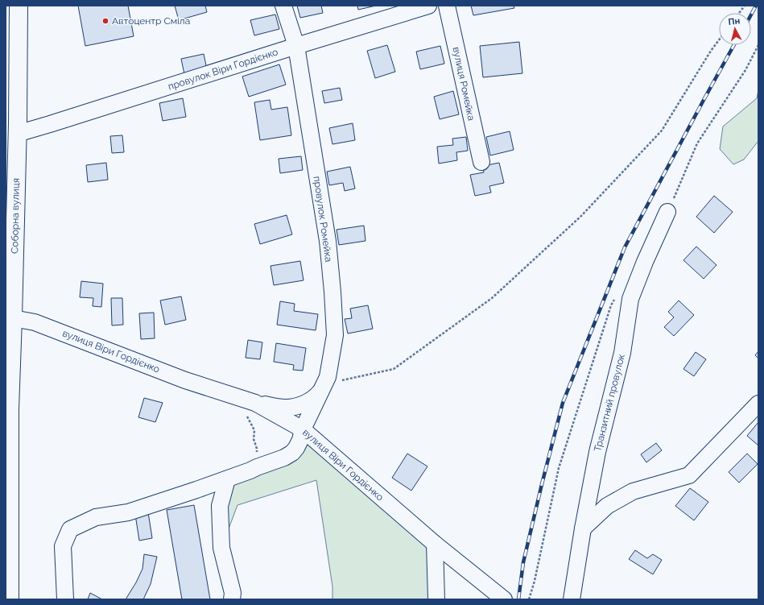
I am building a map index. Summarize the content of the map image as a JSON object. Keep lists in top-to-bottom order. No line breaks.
{"streets":{"main road":["Соборна вулиця"],"street":["провулок Віри Гордієнко","вулиця Ромейка","провулок Ромейка","вулиця Віри Гордієнко","Транзитний провулок"]},"crossings":[["провулок Віри Гордієнко","Соборна вулиця"],["провулок Віри Гордієнко","провулок Ромейка"],["Соборна вулиця","вулиця Віри Гордієнко"],["провулок Ромейка","вулиця Віри Гордієнко"]],"places":["Автоцентр Сміла"],"north":"top"}
